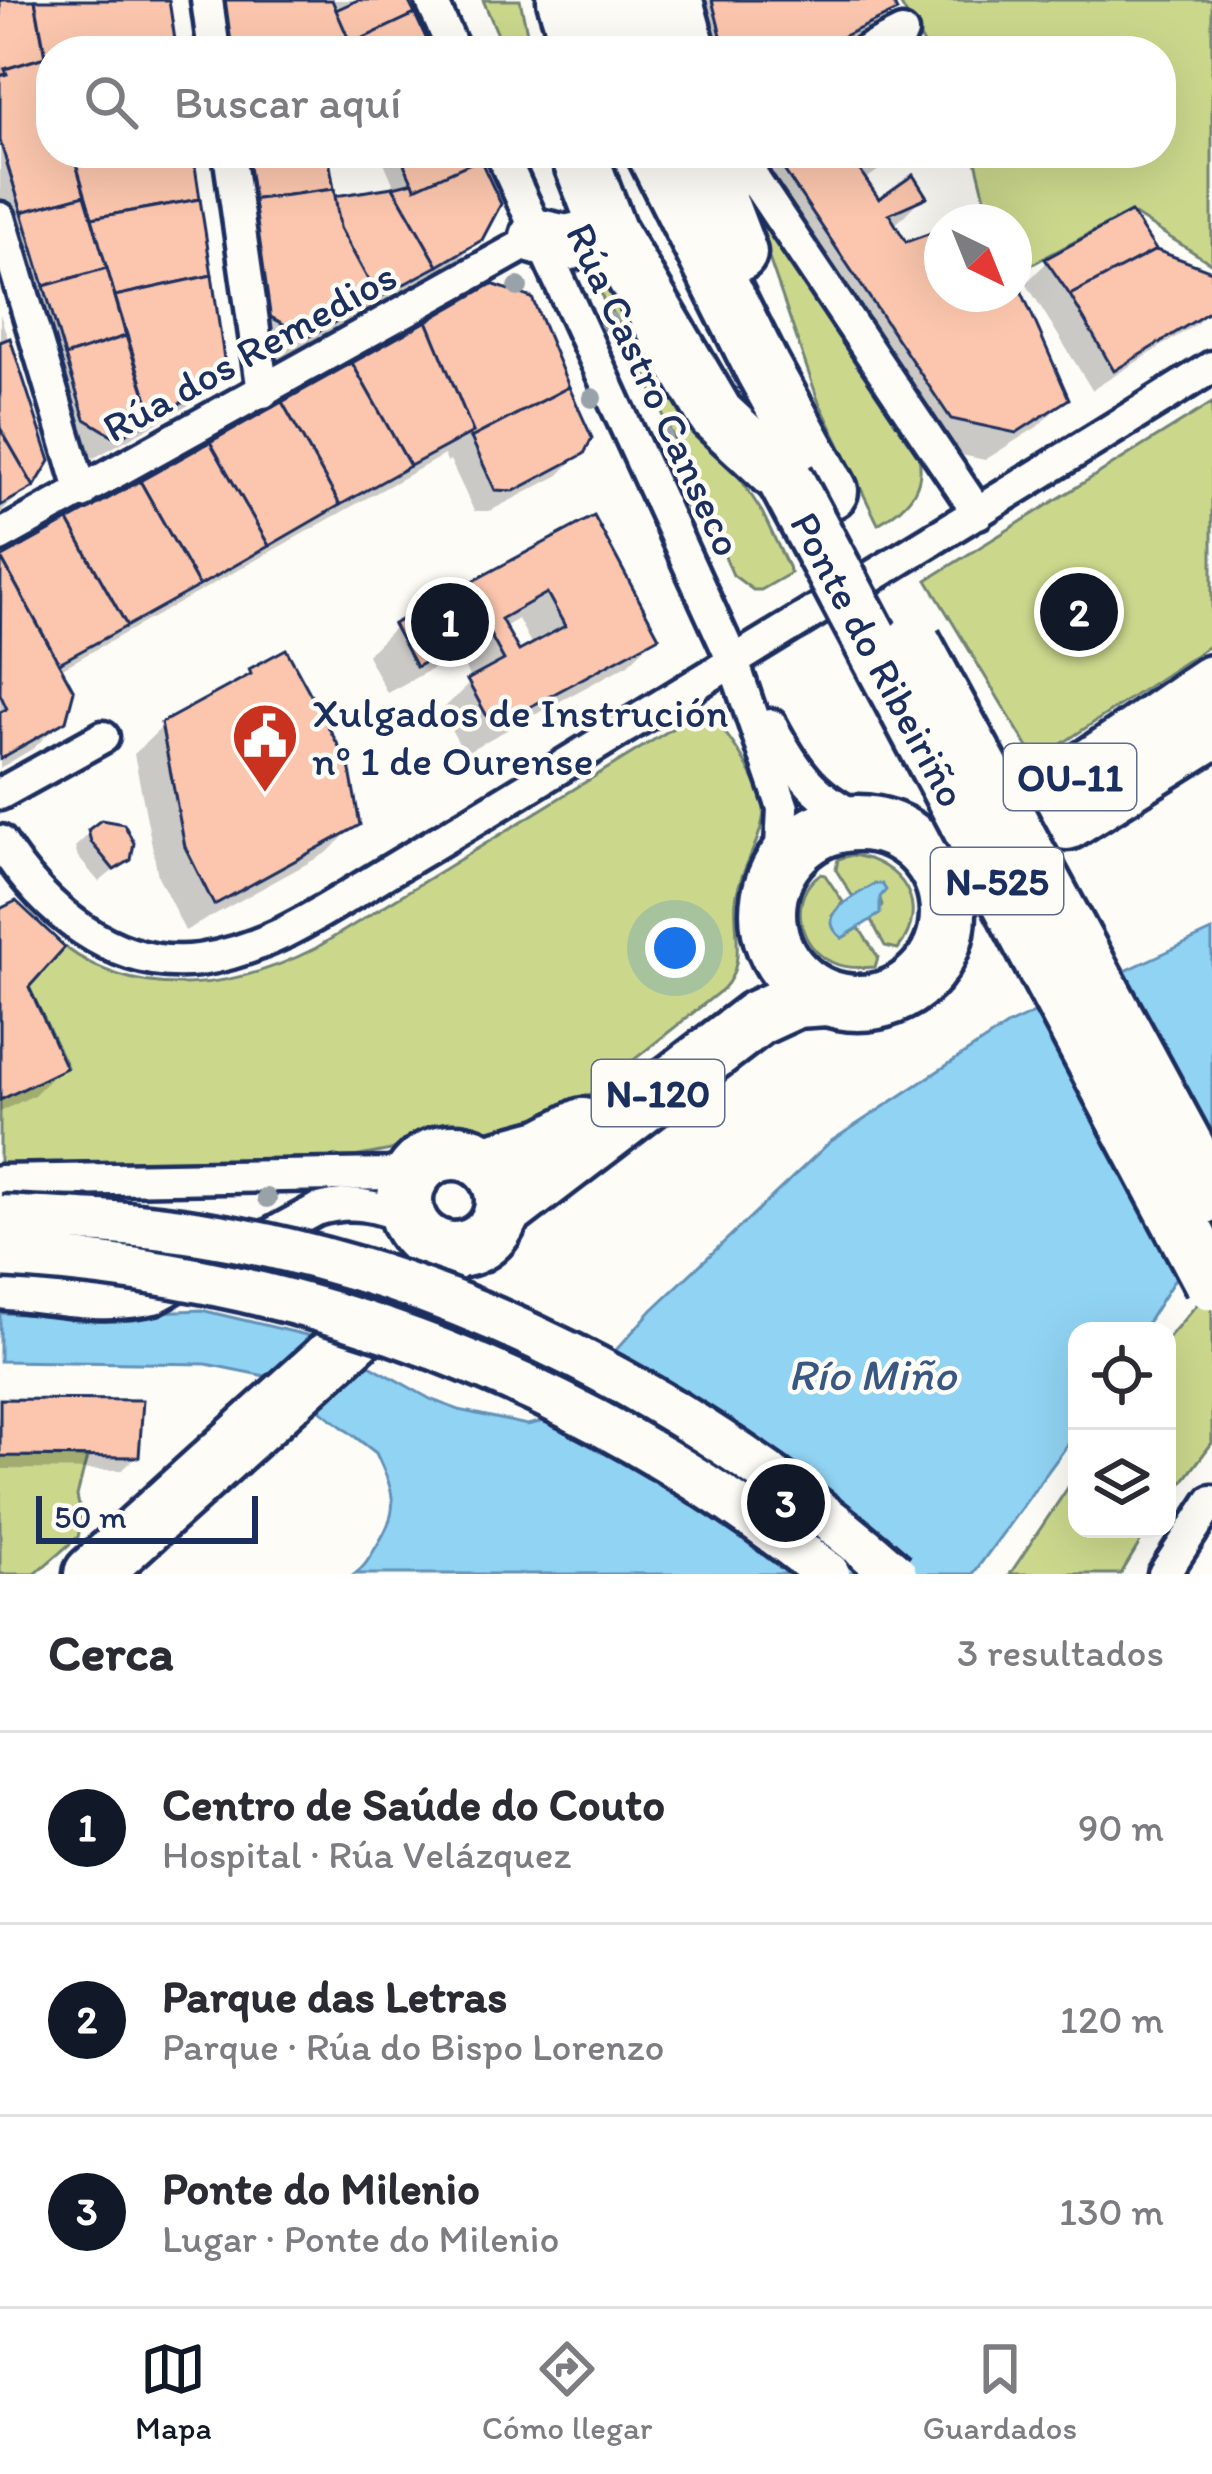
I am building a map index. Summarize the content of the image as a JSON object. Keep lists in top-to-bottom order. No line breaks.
{"streets":{"highway":["Ponte do Ribeiriño","OU-11","N-525","N-120"],"street":["Rúa dos Remedios","Rúa Castro Canseco"]},"crossings":[["Rúa dos Remedios","Rúa Castro Canseco"],["Rúa Castro Canseco","OU-11"],["Rúa Castro Canseco","N-120"],["Ponte do Ribeiriño","N-525"],["OU-11","N-120"]],"water":["Río Miño"],"places":{"public building":["Xulgados de Instrución nº 1 de Ourense"]},"scale_bar":"50 m","north":"bottom right","page":{"search":"Buscar aquí","pins":["2","1","3"],"scale":"50 m","heading":["Cerca","3 resultados"],"list":[{"mark":"1","name":"Centro de Saúde do Couto","note":"Hospital · Rúa Velázquez","value":"90 m"},{"mark":"2","name":"Parque das Letras","note":"Parque · Rúa do Bispo Lorenzo","value":"120 m"},{"mark":"3","name":"Ponte do Milenio","note":"Lugar · Ponte do Milenio","value":"130 m"}],"nav":["Mapa","Cómo llegar","Guardados"]}}
